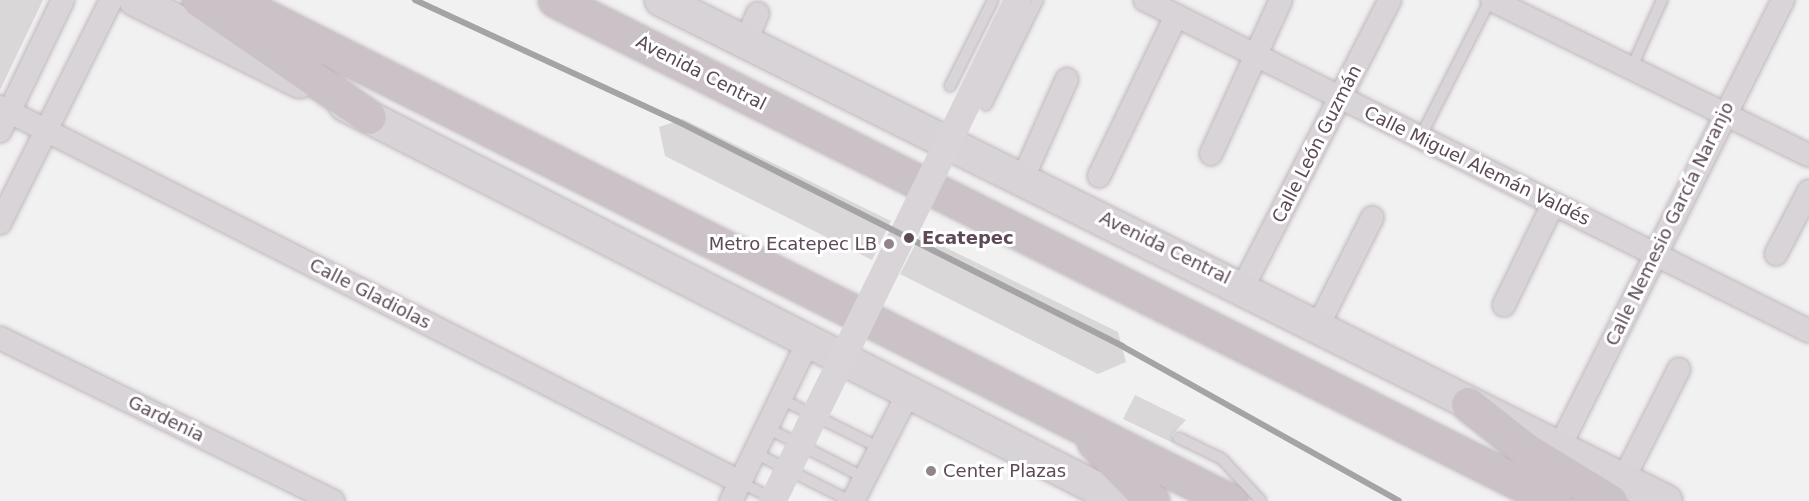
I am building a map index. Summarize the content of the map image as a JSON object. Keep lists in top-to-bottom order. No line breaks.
{"streets":{"highway":["Avenida Central"],"street":["Calle León Guzmán","Calle Miguel Alemán Valdés","Calle Nemesio García Naranjo","Calle Gladiolas","Gardenia"]},"crossings":[["Avenida Central","Calle León Guzmán"],["Avenida Central","Calle Nemesio García Naranjo"],["Calle León Guzmán","Calle Miguel Alemán Valdés"],["Calle Miguel Alemán Valdés","Calle Nemesio García Naranjo"]],"places":["Ecatepec","Metro Ecatepec LB","Center Plazas"]}
